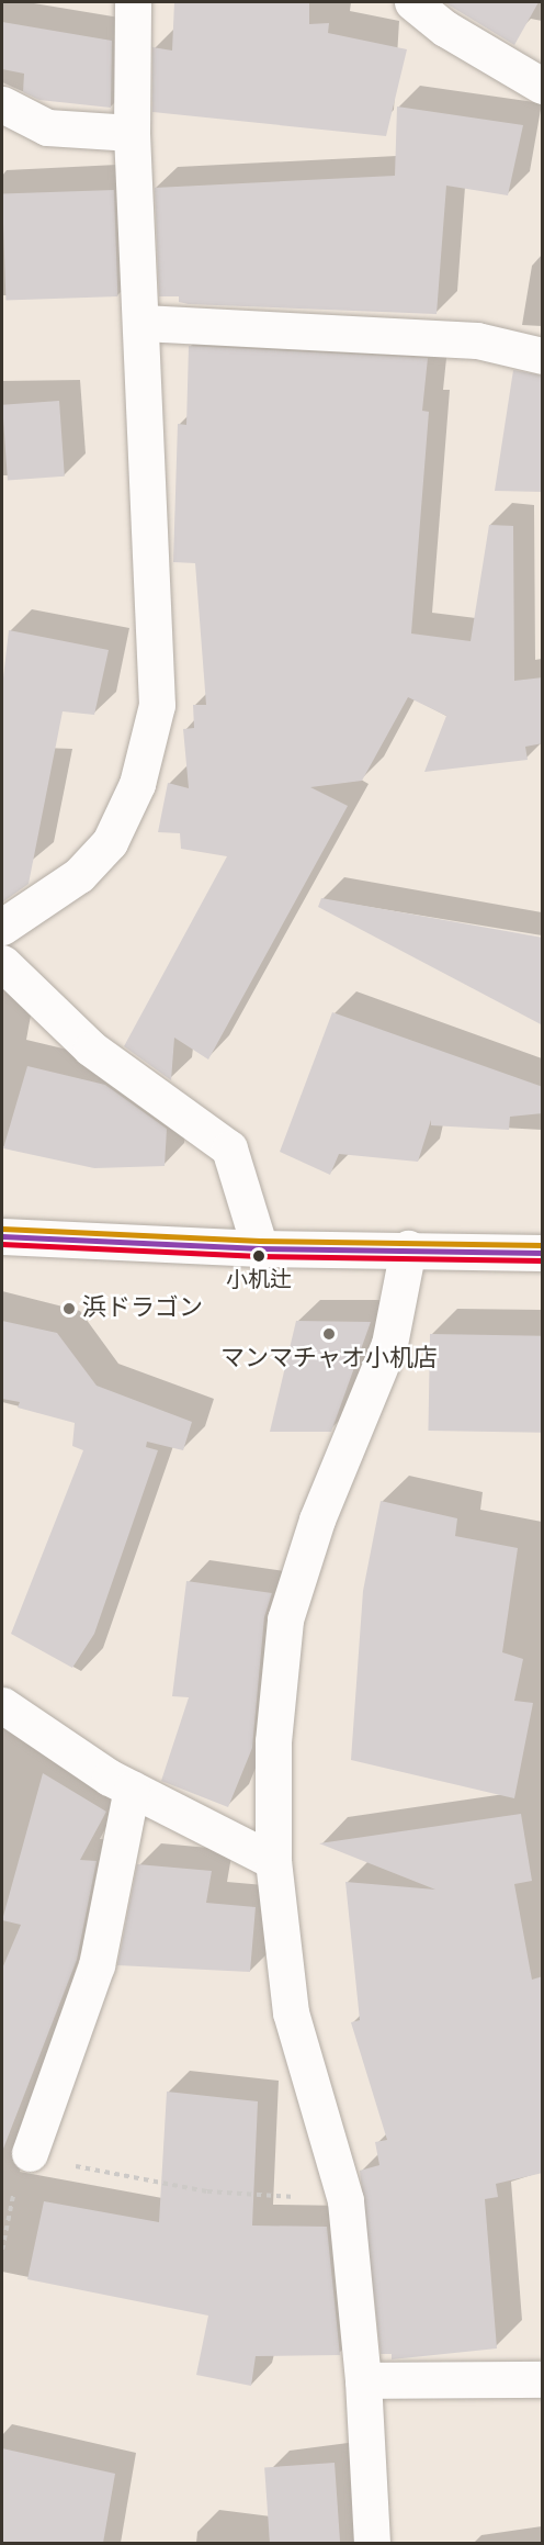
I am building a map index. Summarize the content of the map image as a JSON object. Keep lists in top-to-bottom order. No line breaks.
{"places":["小机辻","浜ドラゴン","マンマチャオ小机店"]}
